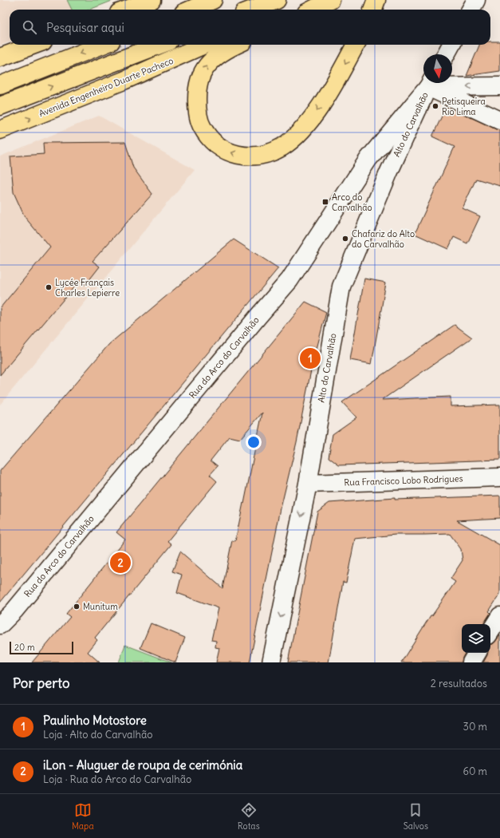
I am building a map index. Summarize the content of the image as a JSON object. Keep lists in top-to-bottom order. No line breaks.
{"streets":{"main road":["Avenida Engenheiro Duarte Pacheco"],"street":["Alto do Carvalhão","Rua do Arco do Carvalhão","Rua Francisco Lobo Rodrigues"]},"crossings":[["Alto do Carvalhão","Rua do Arco do Carvalhão"],["Alto do Carvalhão","Rua Francisco Lobo Rodrigues"]],"places":{"other":["Petisqueira Rio Lima","Chafariz do Alto do Carvalhão","Lycée Français Charles Lepierre","Munitum"],"transit":["Arco do Carvalhão"]},"scale_bar":"20 m","north":"bottom","page":{"search":"Pesquisar aqui","pins":["1","2"],"scale":"20 m","heading":["Por perto","2 resultados"],"list":[{"mark":"1","name":"Paulinho Motostore","note":"Loja · Alto do Carvalhão","value":"30 m"},{"mark":"2","name":"iLon - Aluguer de roupa de cerimónia","note":"Loja · Rua do Arco do Carvalhão","value":"60 m"}],"nav":["Mapa","Rotas","Salvos"]}}
